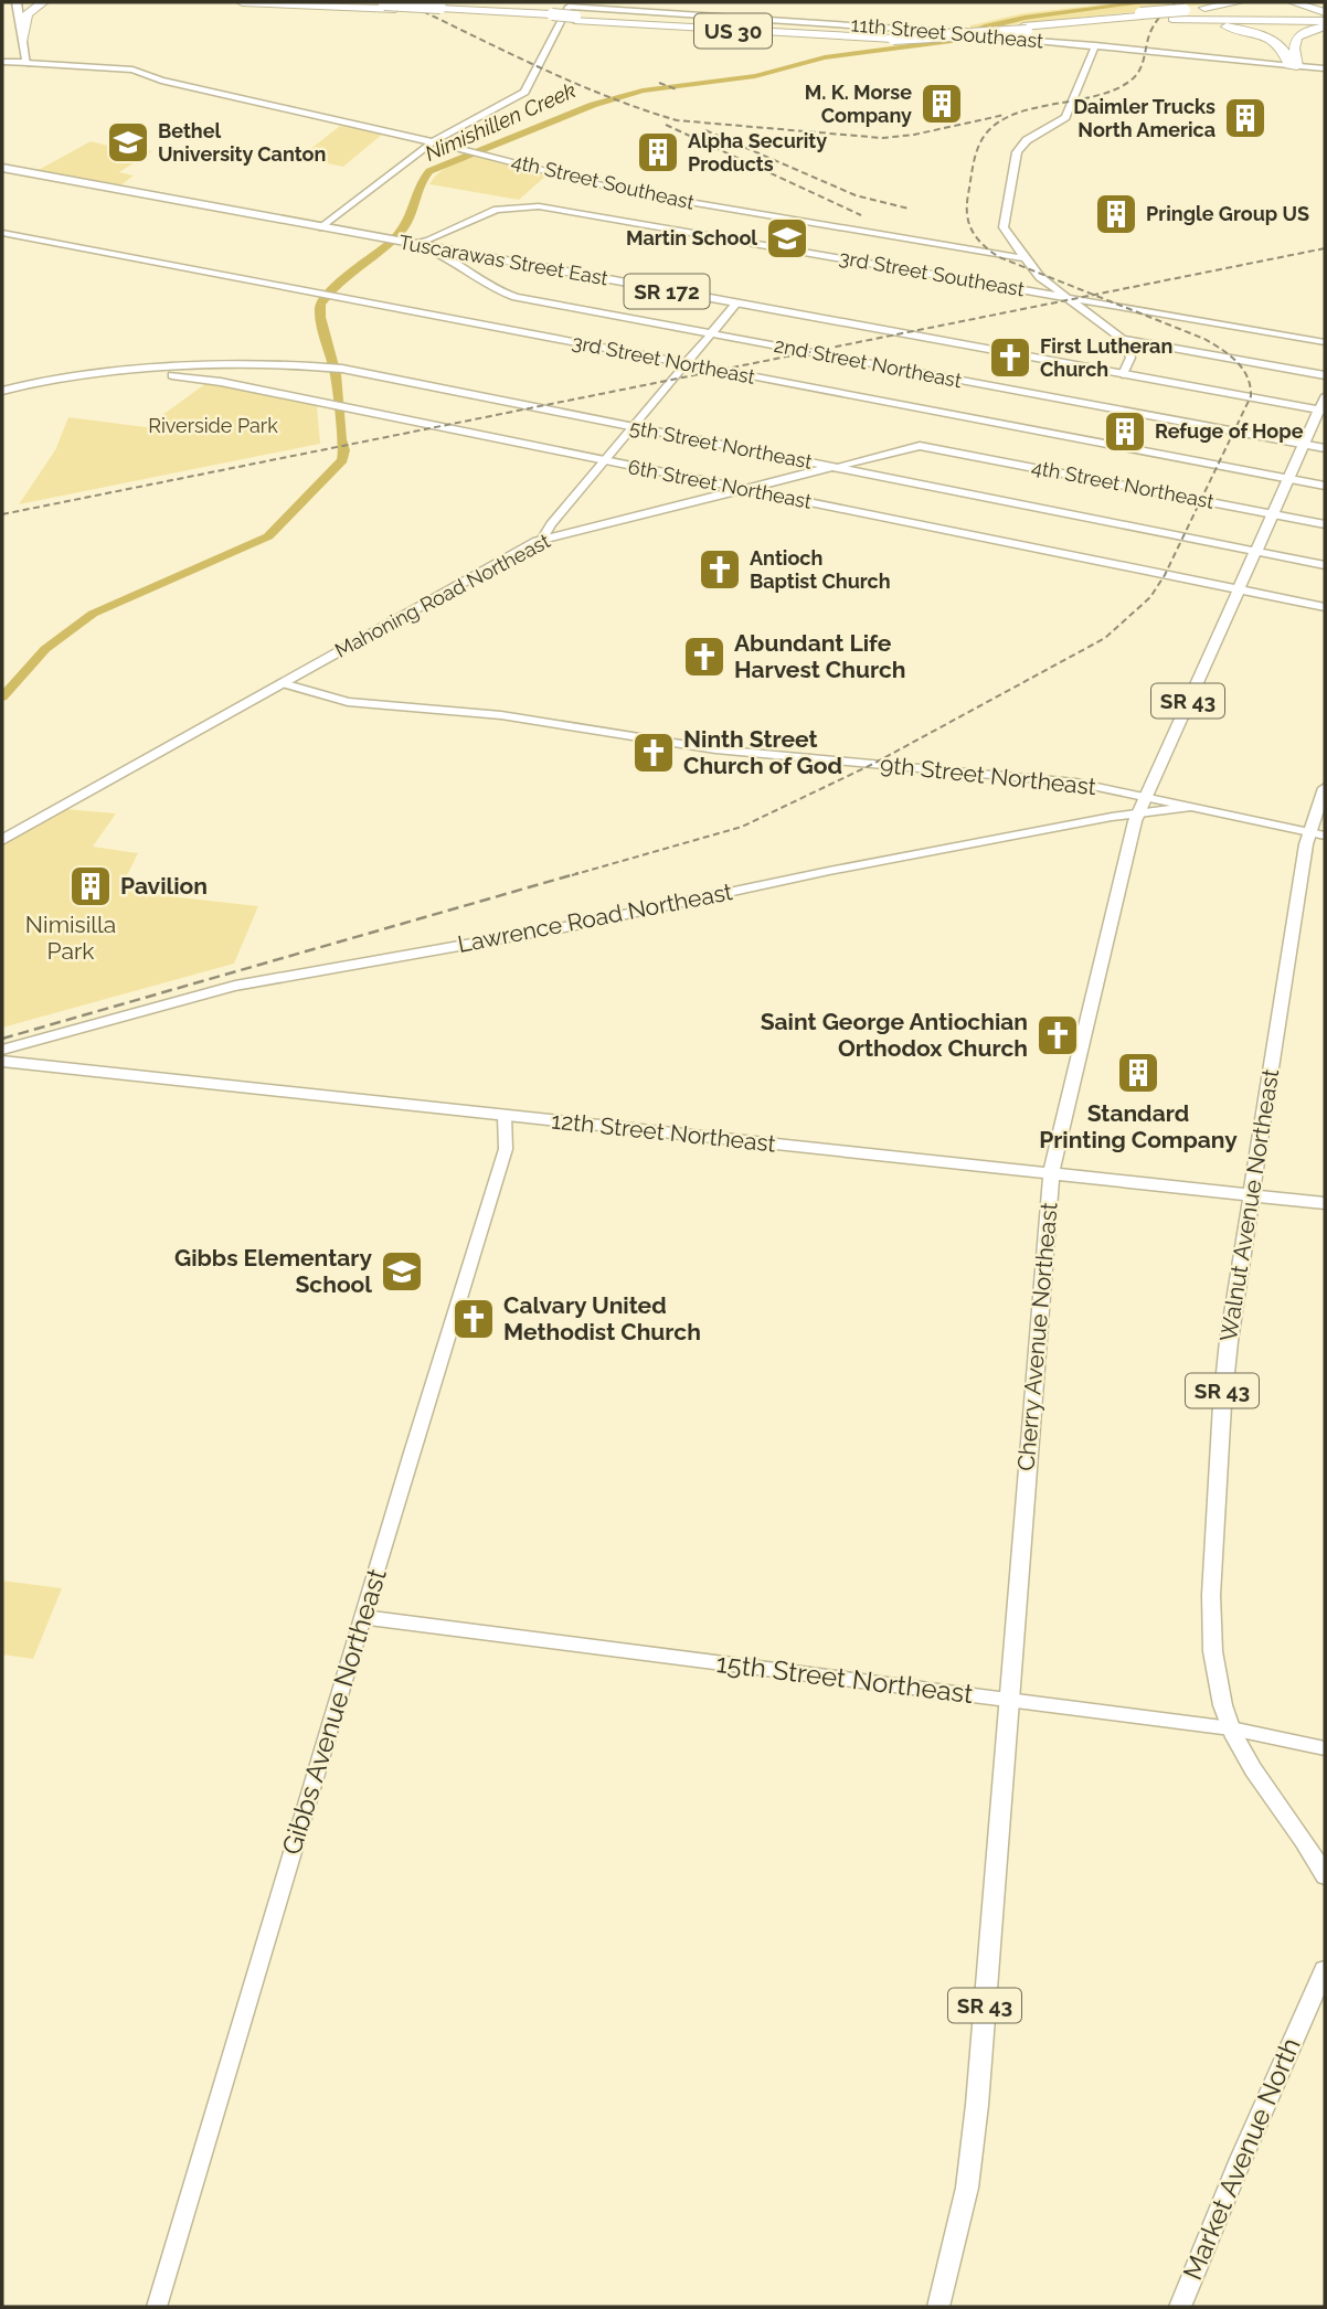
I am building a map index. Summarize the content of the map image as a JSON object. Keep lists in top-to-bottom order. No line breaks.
{"streets":{"highway":["US 30"],"main road":["11th Street Southeast","4th Street Southeast","Tuscarawas Street East","SR 172","5th Street Northeast","6th Street Northeast","Mahoning Road Northeast","SR 43","12th Street Northeast","Walnut Avenue Northeast","Cherry Avenue Northeast","Market Avenue North"],"street":["3rd Street Southeast","3rd Street Northeast","2nd Street Northeast","4th Street Northeast","9th Street Northeast","Lawrence Road Northeast","15th Street Northeast","Gibbs Avenue Northeast"]},"crossings":[["US 30","11th Street Southeast"],["Tuscarawas Street East","3rd Street Southeast"],["Tuscarawas Street East","2nd Street Northeast"],["Tuscarawas Street East","SR 43"],["Tuscarawas Street East","Cherry Avenue Northeast"],["3rd Street Northeast","Cherry Avenue Northeast"],["2nd Street Northeast","Cherry Avenue Northeast"],["5th Street Northeast","6th Street Northeast"],["5th Street Northeast","Mahoning Road Northeast"],["5th Street Northeast","Cherry Avenue Northeast"],["6th Street Northeast","Mahoning Road Northeast"],["6th Street Northeast","Cherry Avenue Northeast"],["4th Street Northeast","Mahoning Road Northeast"],["4th Street Northeast","Cherry Avenue Northeast"],["Mahoning Road Northeast","9th Street Northeast"],["SR 43","Cherry Avenue Northeast"],["9th Street Northeast","Lawrence Road Northeast"],["9th Street Northeast","Walnut Avenue Northeast"],["9th Street Northeast","Cherry Avenue Northeast"],["Lawrence Road Northeast","Cherry Avenue Northeast"],["12th Street Northeast","Walnut Avenue Northeast"],["12th Street Northeast","Cherry Avenue Northeast"],["12th Street Northeast","Gibbs Avenue Northeast"],["Walnut Avenue Northeast","15th Street Northeast"],["Cherry Avenue Northeast","15th Street Northeast"],["15th Street Northeast","Gibbs Avenue Northeast"]],"water":["Nimishillen Creek"],"parks":["Riverside Park","Nimisilla Park"],"places":{"building":["M. K. Morse Company","Daimler Trucks North America","Alpha Security Products","Pringle Group US","Refuge of Hope","Pavilion","Standard Printing Company"],"school or university":["Bethel University Canton","Martin School","Gibbs Elementary School"],"church":["First Lutheran Church","Antioch Baptist Church","Abundant Life Harvest Church","Ninth Street Church of God","Saint George Antiochian Orthodox Church","Calvary United Methodist Church"]}}
